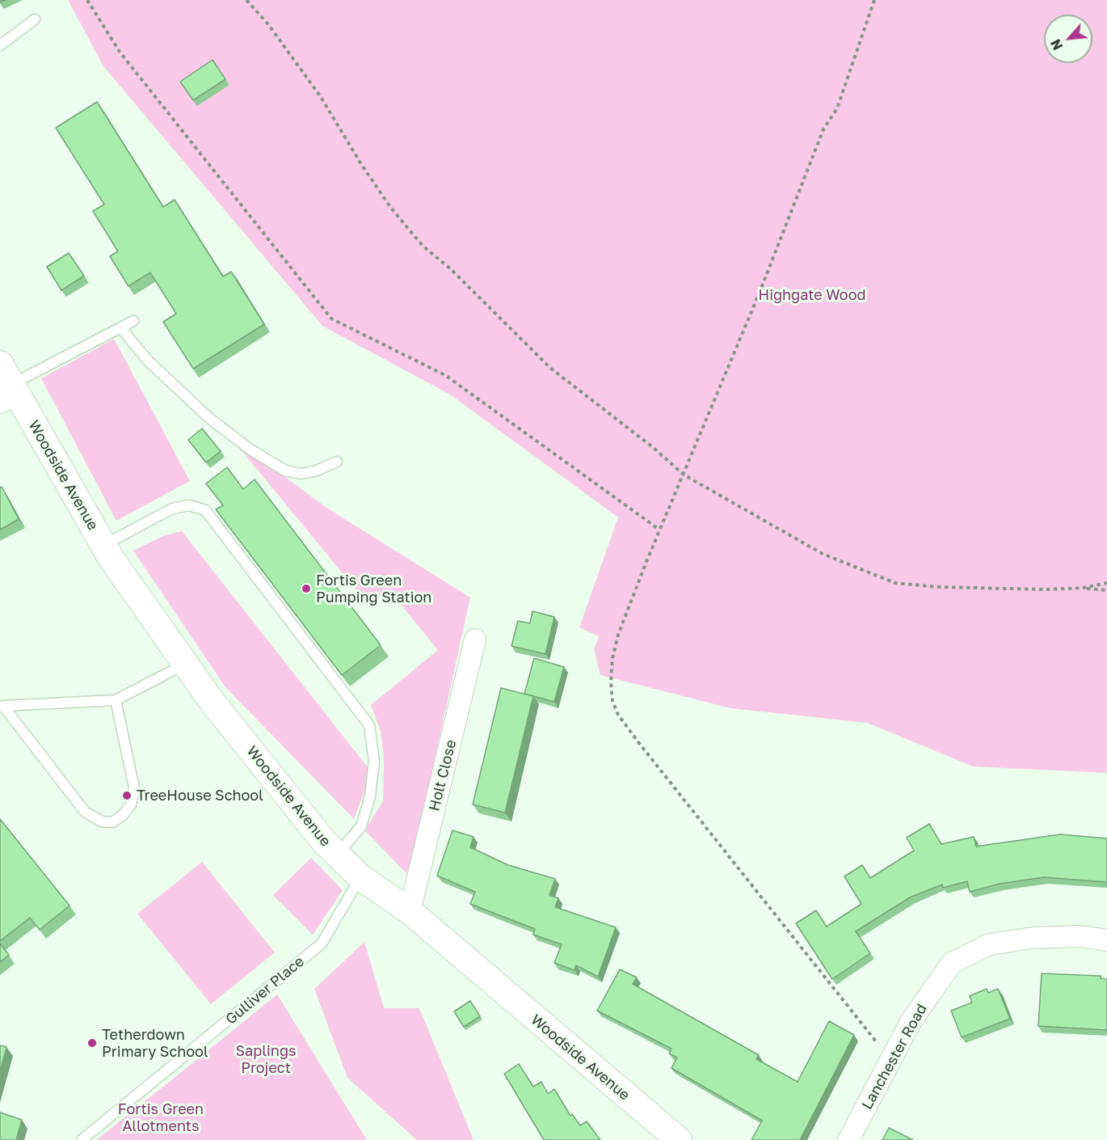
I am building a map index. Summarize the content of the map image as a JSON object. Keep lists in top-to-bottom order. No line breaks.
{"streets":{"street":["Woodside Avenue","Holt Close","Lanchester Road"],"lane":["Gulliver Place"]},"crossings":[["Woodside Avenue","Holt Close"],["Woodside Avenue","Gulliver Place"]],"parks":["Highgate Wood","Saplings Project","Fortis Green Allotments"],"places":["Fortis Green Pumping Station","TreeHouse School","Tetherdown Primary School"],"north":"bottom left"}
